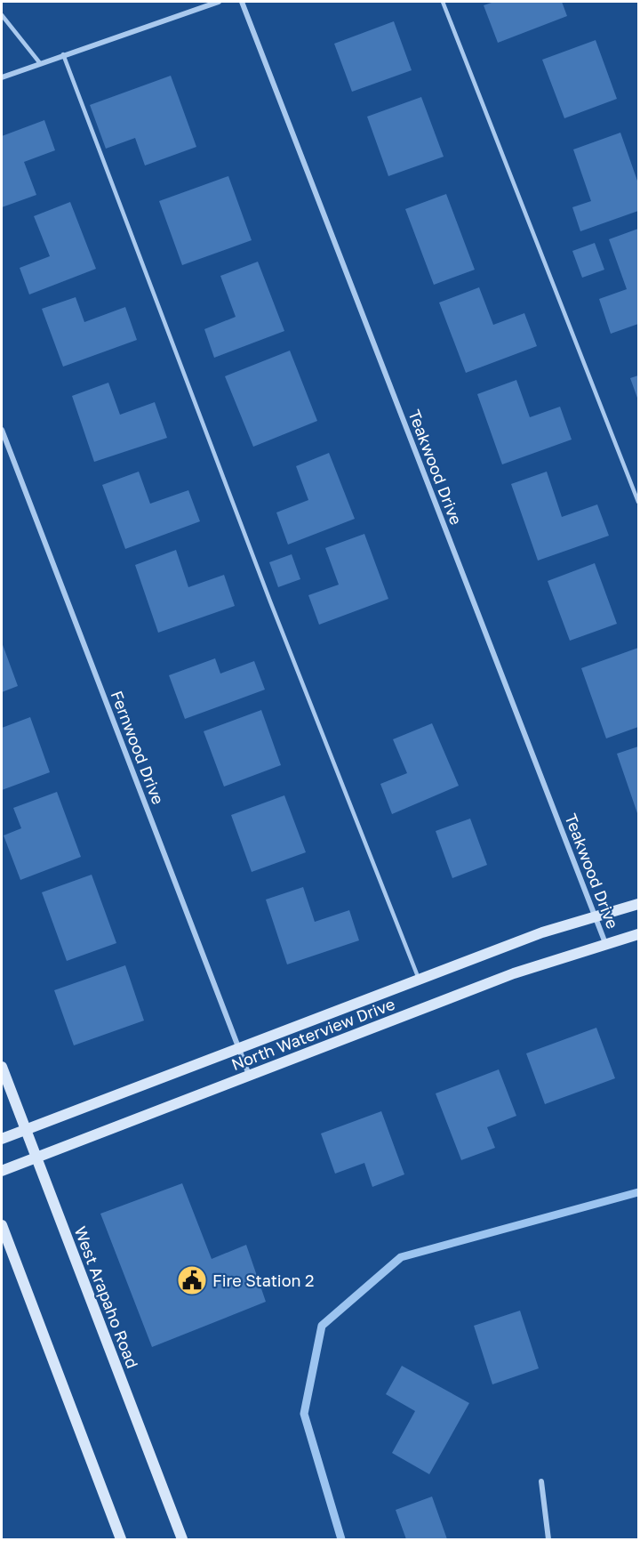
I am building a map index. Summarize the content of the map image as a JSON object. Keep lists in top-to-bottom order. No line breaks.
{"streets":{"street":["Teakwood Drive","Fernwood Drive","North Waterview Drive","West Arapaho Road"]},"crossings":[["Teakwood Drive","North Waterview Drive"],["Fernwood Drive","North Waterview Drive"],["North Waterview Drive","West Arapaho Road"]],"places":{"public building":["Fire Station 2"]}}
